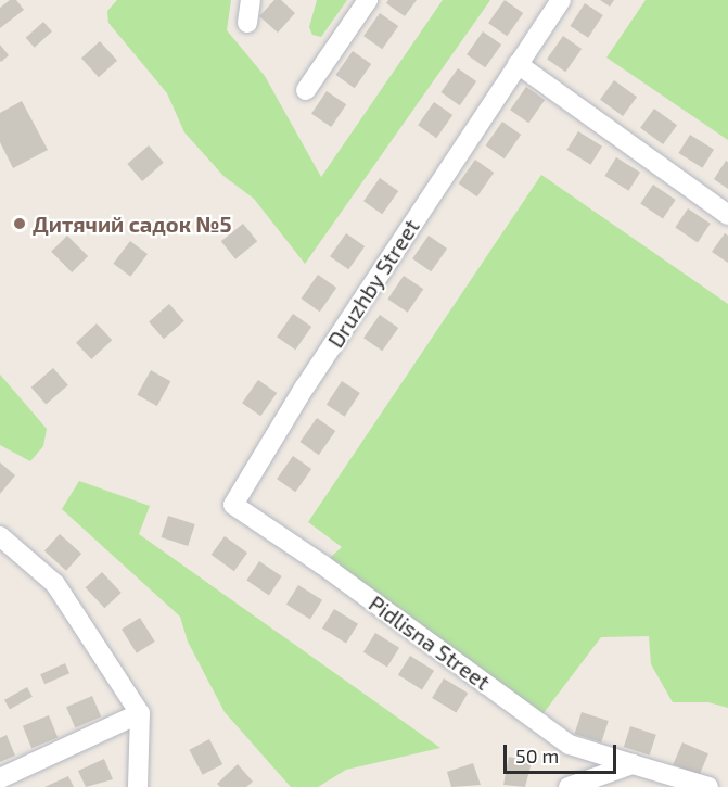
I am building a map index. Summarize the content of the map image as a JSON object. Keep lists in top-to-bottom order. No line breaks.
{"streets":{"street":["Druzhby Street","Pidlisna Street"]},"crossings":[["Druzhby Street","Pidlisna Street"]],"places":["Дитячий садок №5"],"scale_bar":"50 m"}
